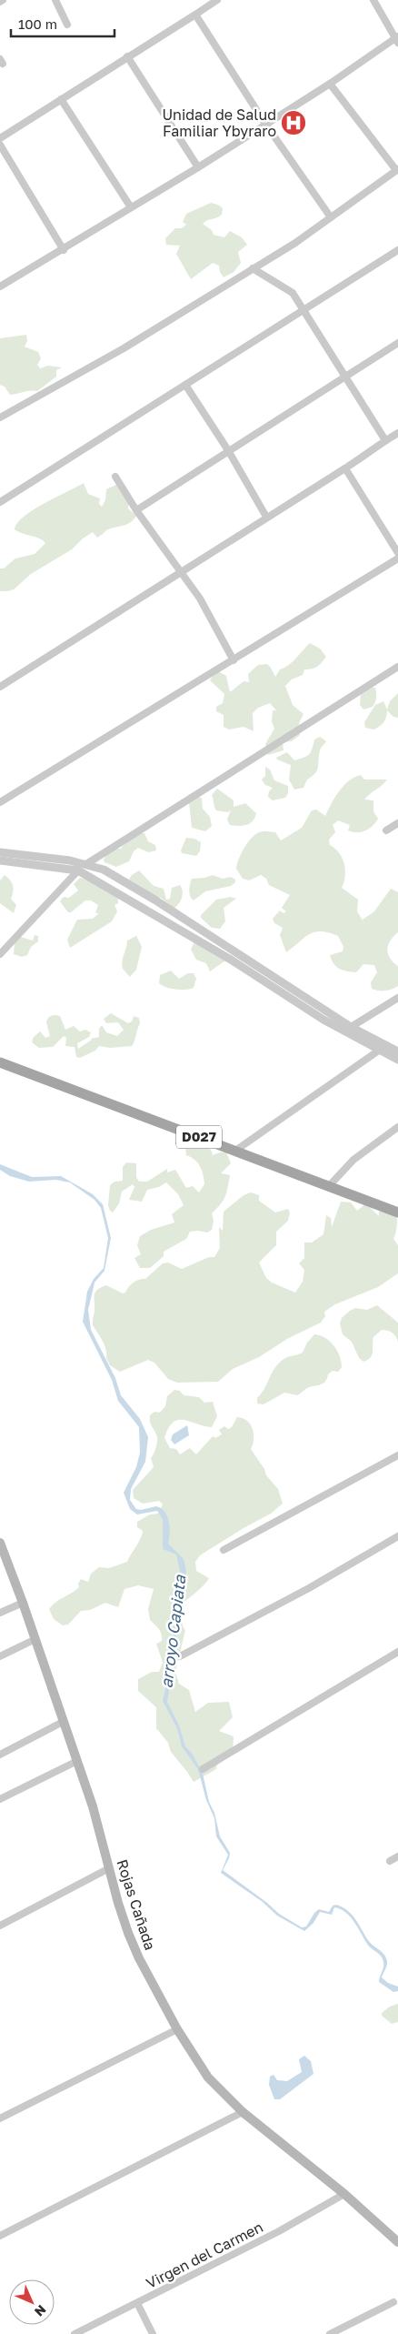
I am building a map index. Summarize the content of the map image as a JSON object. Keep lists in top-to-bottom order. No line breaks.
{"streets":{"main road":["D027","Rojas Cañada"],"street":["Virgen del Carmen"]},"crossings":[["Rojas Cañada","Virgen del Carmen"]],"water":["arroyo Capiata"],"places":{"hospital":["Unidad de Salud Familiar Ybyraro"]},"scale_bar":"100 m","north":"bottom right"}
